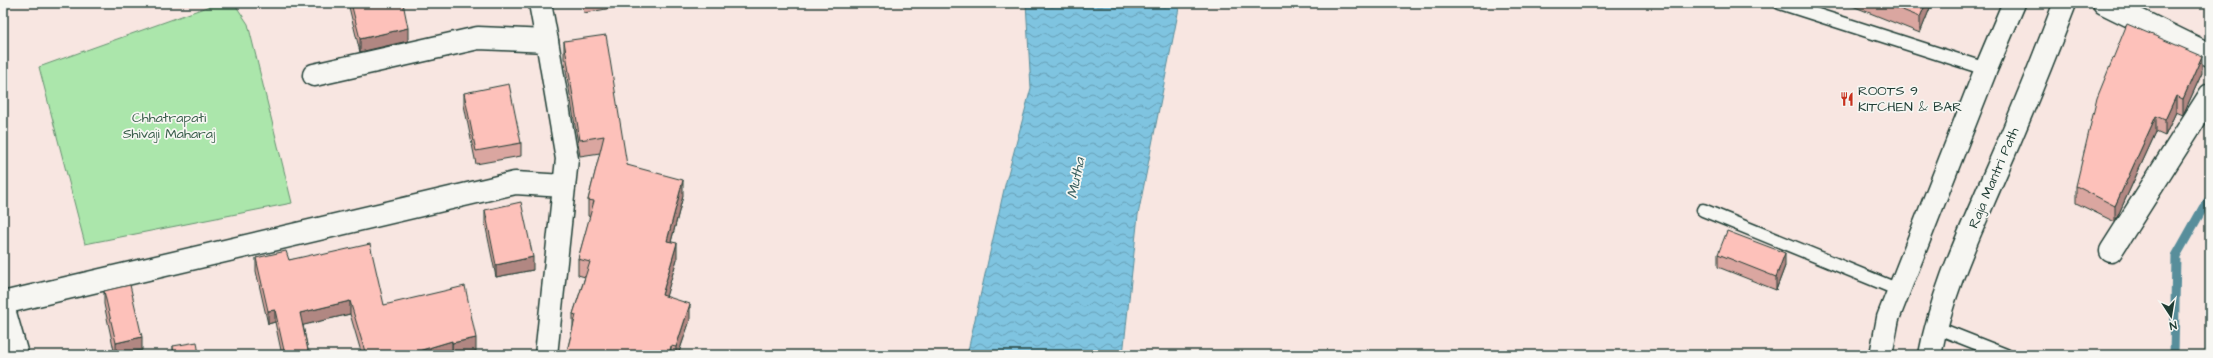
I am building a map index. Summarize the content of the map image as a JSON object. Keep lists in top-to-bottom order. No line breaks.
{"streets":{"street":["Raja Mantri Path"]},"water":["Mutha"],"parks":["Chhatrapati Shivaji Maharaj"],"places":{"restaurant":["ROOTS 9 KITCHEN & BAR"]},"north":"bottom"}
